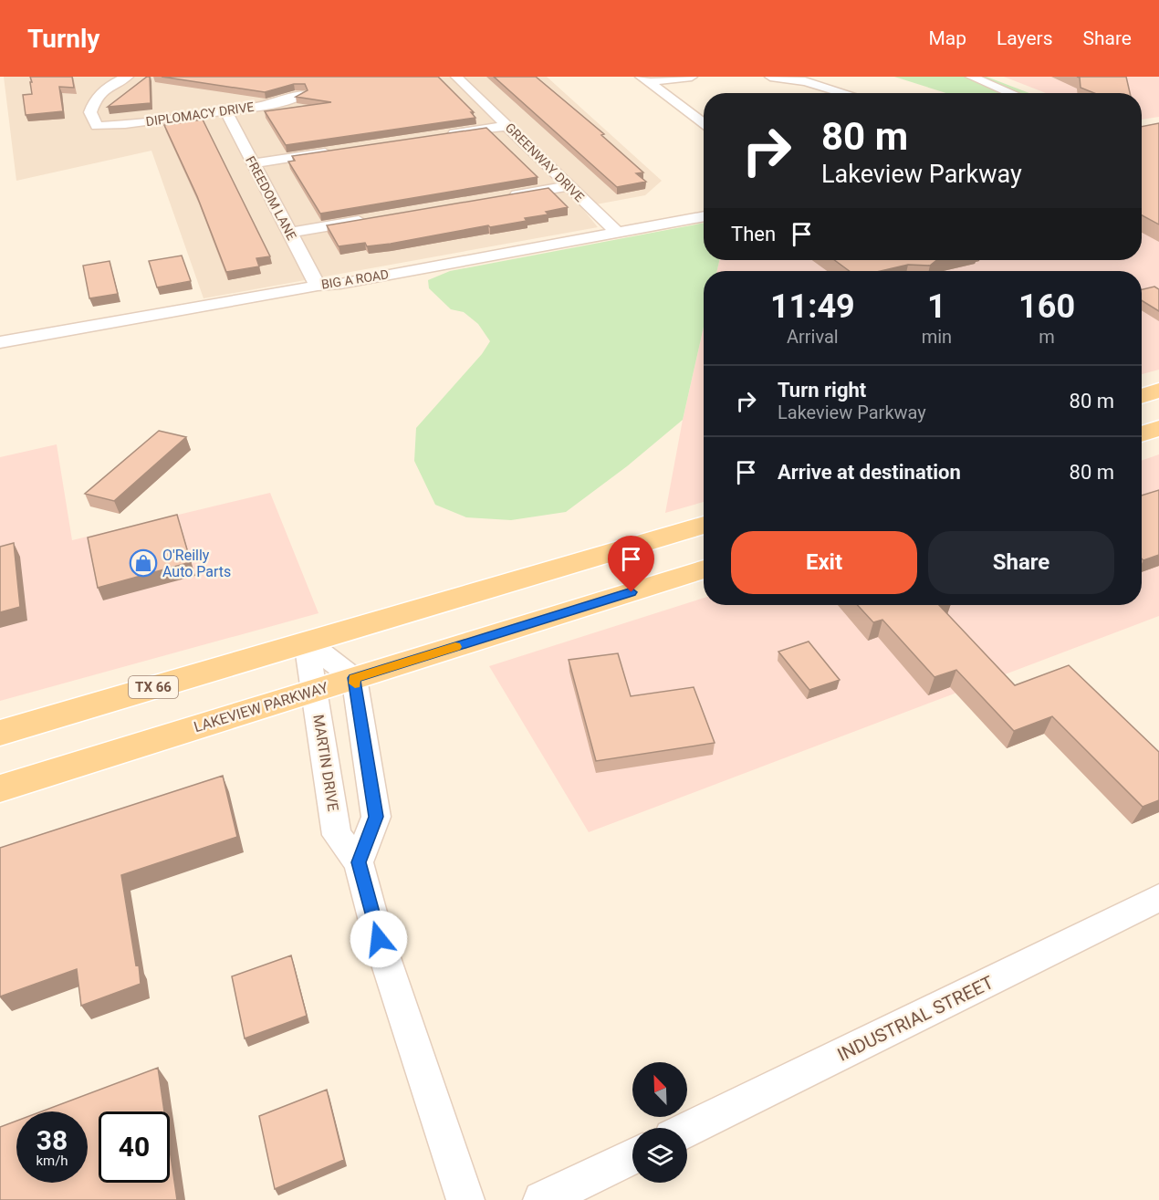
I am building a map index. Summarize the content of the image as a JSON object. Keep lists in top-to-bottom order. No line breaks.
{"streets":{"main road":["TX 66","LAKEVIEW PARKWAY"],"street":["DIPLOMACY DRIVE","GREENWAY DRIVE","FREEDOM LANE","BIG A ROAD","MARTIN DRIVE","INDUSTRIAL STREET"]},"crossings":[["DIPLOMACY DRIVE","FREEDOM LANE"],["GREENWAY DRIVE","BIG A ROAD"],["FREEDOM LANE","BIG A ROAD"],["TX 66","MARTIN DRIVE"],["LAKEVIEW PARKWAY","MARTIN DRIVE"]],"places":{"shop":["O'Reilly Auto Parts"]},"north":"top left","page":{"header":"Turnly","nav":["Map","Layers","Share"],"turn":["80 m","Lakeview Parkway"],"then":"Then","eta":["11:49","Arrival","1","min","160","m"],"list":[{"name":"Turn right","note":"Lakeview Parkway","value":"80 m"},{"name":"Arrive at destination","value":"80 m"}],"buttons":["Exit","Share"],"speed":"38 km/h","limit":"40"}}
